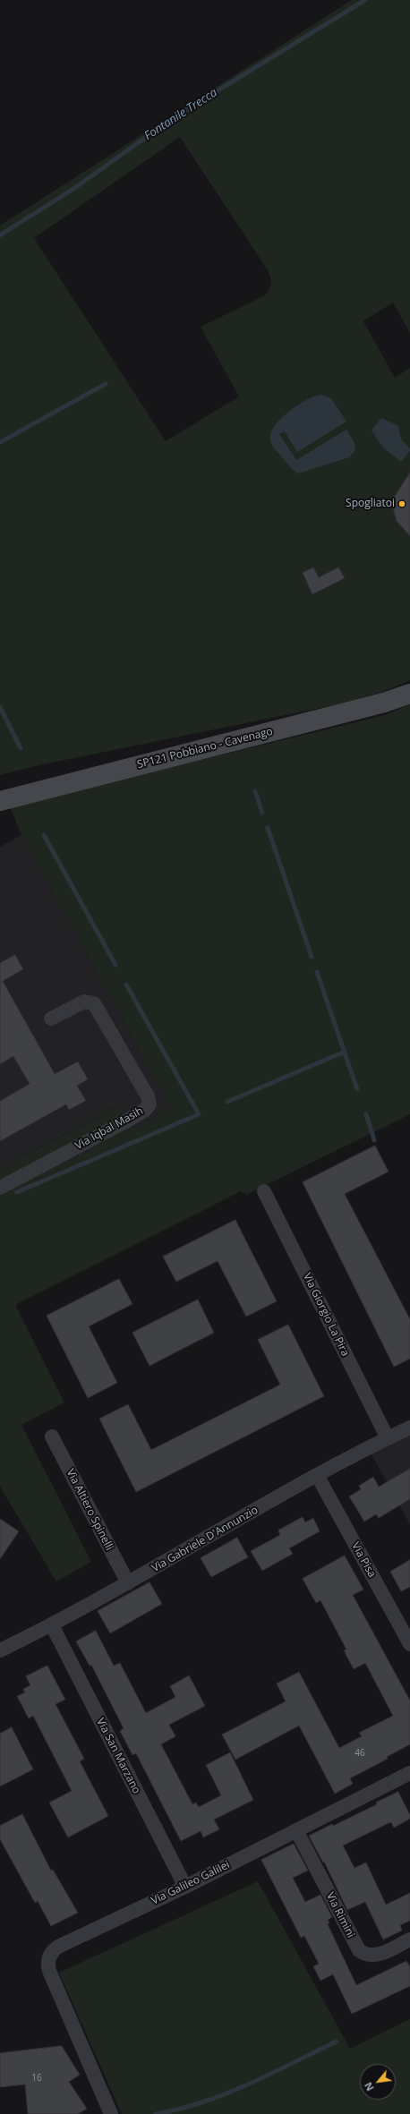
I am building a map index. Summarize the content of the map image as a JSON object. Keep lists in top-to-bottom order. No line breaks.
{"streets":{"street":["SP121 Pobbiano - Cavenago","Via Iqbal Masih","Via Giorgio La Pira","Via Altiero Spinelli","Via Gabriele D'Annunzio","Via Pisa","Via San Marzano","Via Galileo Galilei","Via Rimini"]},"crossings":[["Via Giorgio La Pira","Via Gabriele D'Annunzio"],["Via Altiero Spinelli","Via Gabriele D'Annunzio"],["Via Gabriele D'Annunzio","Via Pisa"],["Via Gabriele D'Annunzio","Via San Marzano"],["Via San Marzano","Via Galileo Galilei"],["Via Galileo Galilei","Via Rimini"]],"water":["Fontanile Trecca"],"places":["Spogliatoi"],"house_numbers":["46","16"],"north":"bottom left"}
